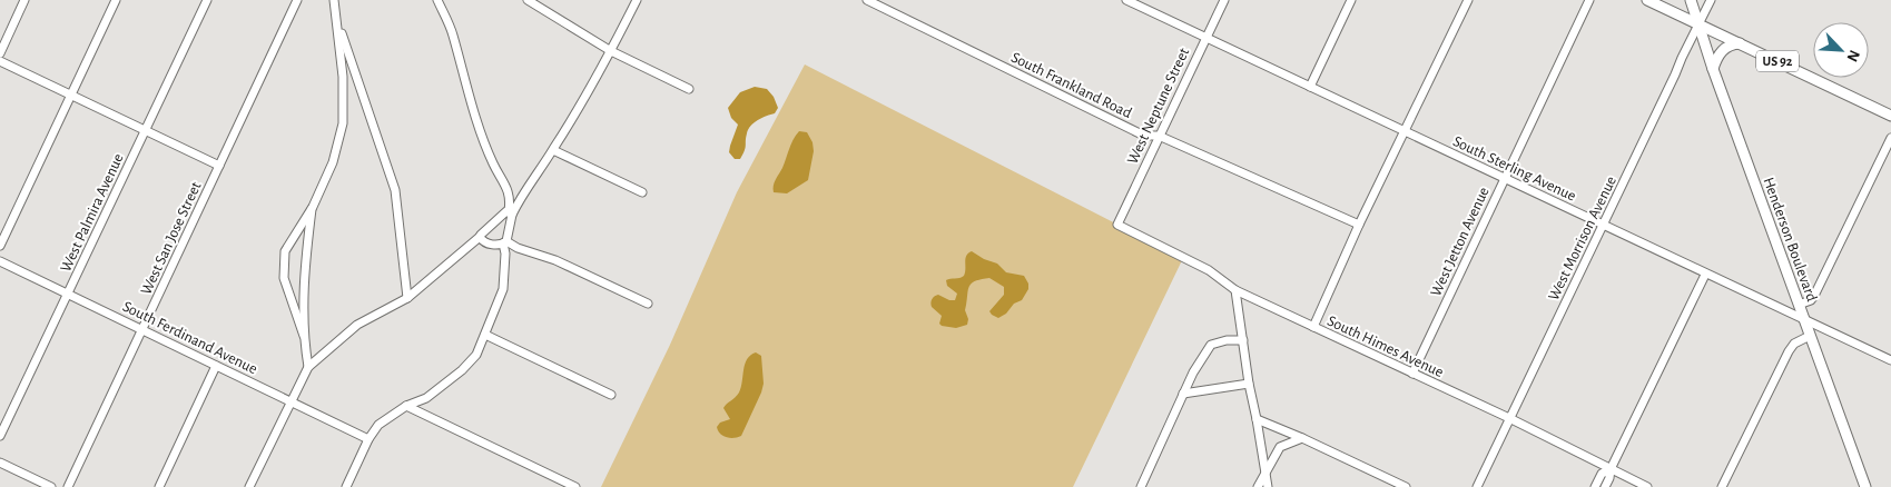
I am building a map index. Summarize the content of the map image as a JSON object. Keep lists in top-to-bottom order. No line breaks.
{"streets":{"main road":["US 92","Henderson Boulevard"],"street":["South Frankland Road","West Neptune Street","South Sterling Avenue","West Palmira Avenue","West San Jose Street","West Morrison Avenue","West Jetton Avenue","South Ferdinand Avenue","South Himes Avenue"]},"crossings":[["US 92","West Morrison Avenue"],["US 92","Henderson Boulevard"],["South Frankland Road","West Neptune Street"],["West Neptune Street","South Sterling Avenue"],["West Neptune Street","South Himes Avenue"],["South Sterling Avenue","West Morrison Avenue"],["South Sterling Avenue","Henderson Boulevard"],["South Sterling Avenue","West Jetton Avenue"],["West Palmira Avenue","South Ferdinand Avenue"],["West San Jose Street","South Ferdinand Avenue"],["West Morrison Avenue","Henderson Boulevard"],["West Morrison Avenue","South Himes Avenue"],["West Jetton Avenue","South Himes Avenue"]],"north":"bottom right"}
